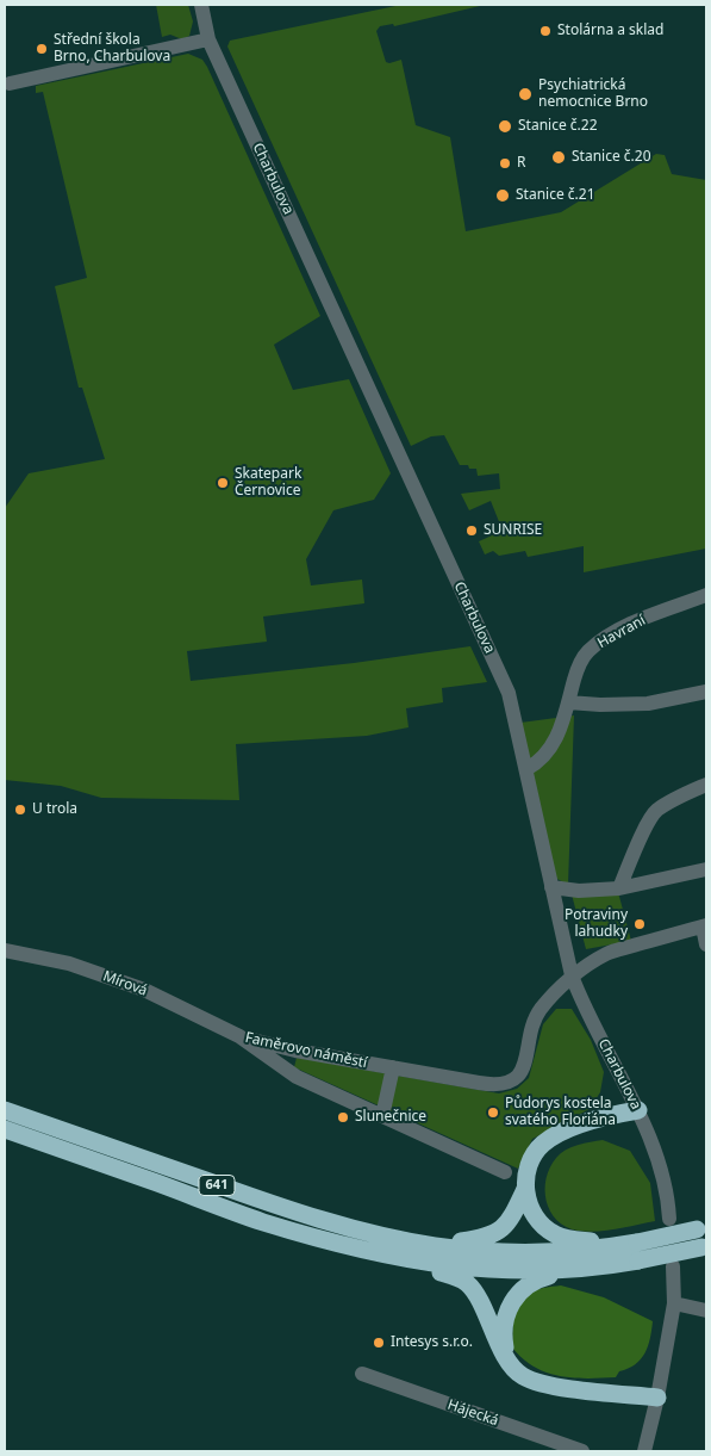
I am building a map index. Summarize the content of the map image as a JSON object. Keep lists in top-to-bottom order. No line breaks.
{"streets":{"highway":["641"],"street":["Charbulova","Havraní","Mírová","Faměrovo náměstí","Hájecká"]},"crossings":[["Charbulova","Havraní"],["Charbulova","Faměrovo náměstí"],["Mírová","Faměrovo náměstí"]],"places":["Stolárna a sklad","Střední škola Brno, Charbulova","Psychiatrická nemocnice Brno","Stanice č.22","Stanice č.20","R","Stanice č.21","Skatepark Černovice","SUNRISE","U trola","Potraviny lahudky","Půdorys kostela svatého Floriána","Slunečnice","Intesys s.r.o."]}
